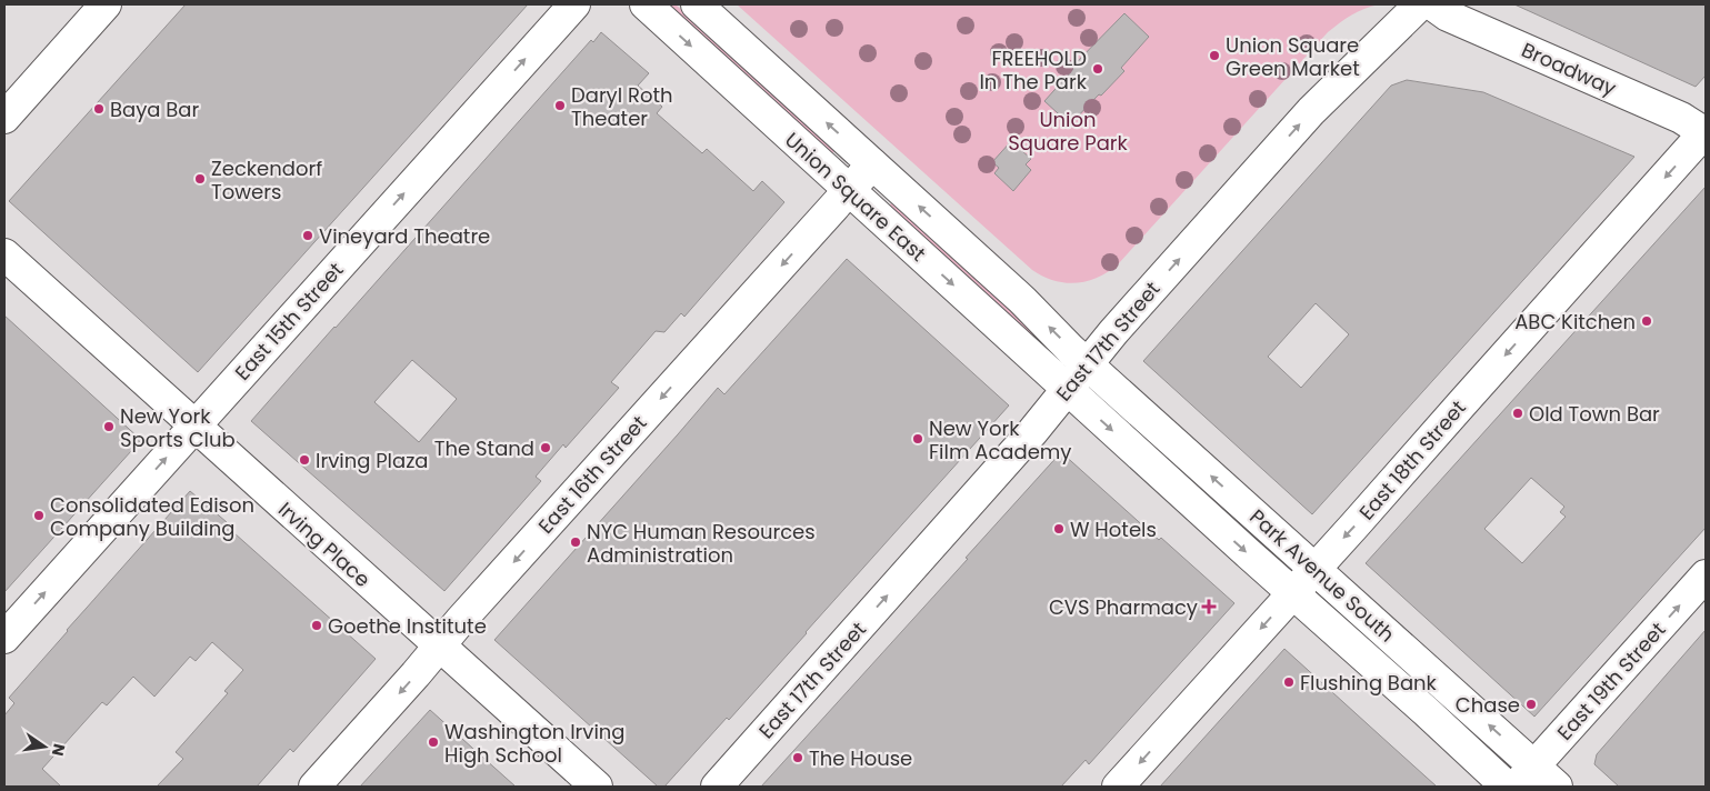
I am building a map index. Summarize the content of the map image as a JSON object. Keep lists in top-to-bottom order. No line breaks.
{"streets":{"street":["Broadway","Union Square East","East 15th Street","East 17th Street","East 18th Street","East 16th Street","Irving Place","Park Avenue South","East 19th Street"]},"crossings":[["Broadway","East 18th Street"],["Union Square East","East 17th Street"],["Union Square East","East 16th Street"],["Union Square East","Park Avenue South"],["East 15th Street","Irving Place"],["East 17th Street","Park Avenue South"],["East 18th Street","Park Avenue South"],["East 16th Street","Irving Place"],["Park Avenue South","East 19th Street"]],"one_way":["East 15th Street","East 17th Street","East 18th Street","East 16th Street","East 19th Street"],"parks":["Union Square Park"],"places":{"other":["Union Square Green Market","FREEHOLD In The Park","Daryl Roth Theater","Baya Bar","Zeckendorf Towers","Vineyard Theatre","ABC Kitchen","Old Town Bar","New York Sports Club","New York Film Academy","The Stand","Irving Plaza","Consolidated Edison Company Building","W Hotels","NYC Human Resources Administration","Goethe Institute","Flushing Bank","Chase","Washington Irving High School","The House"],"health":["CVS Pharmacy"]},"north":"right"}
